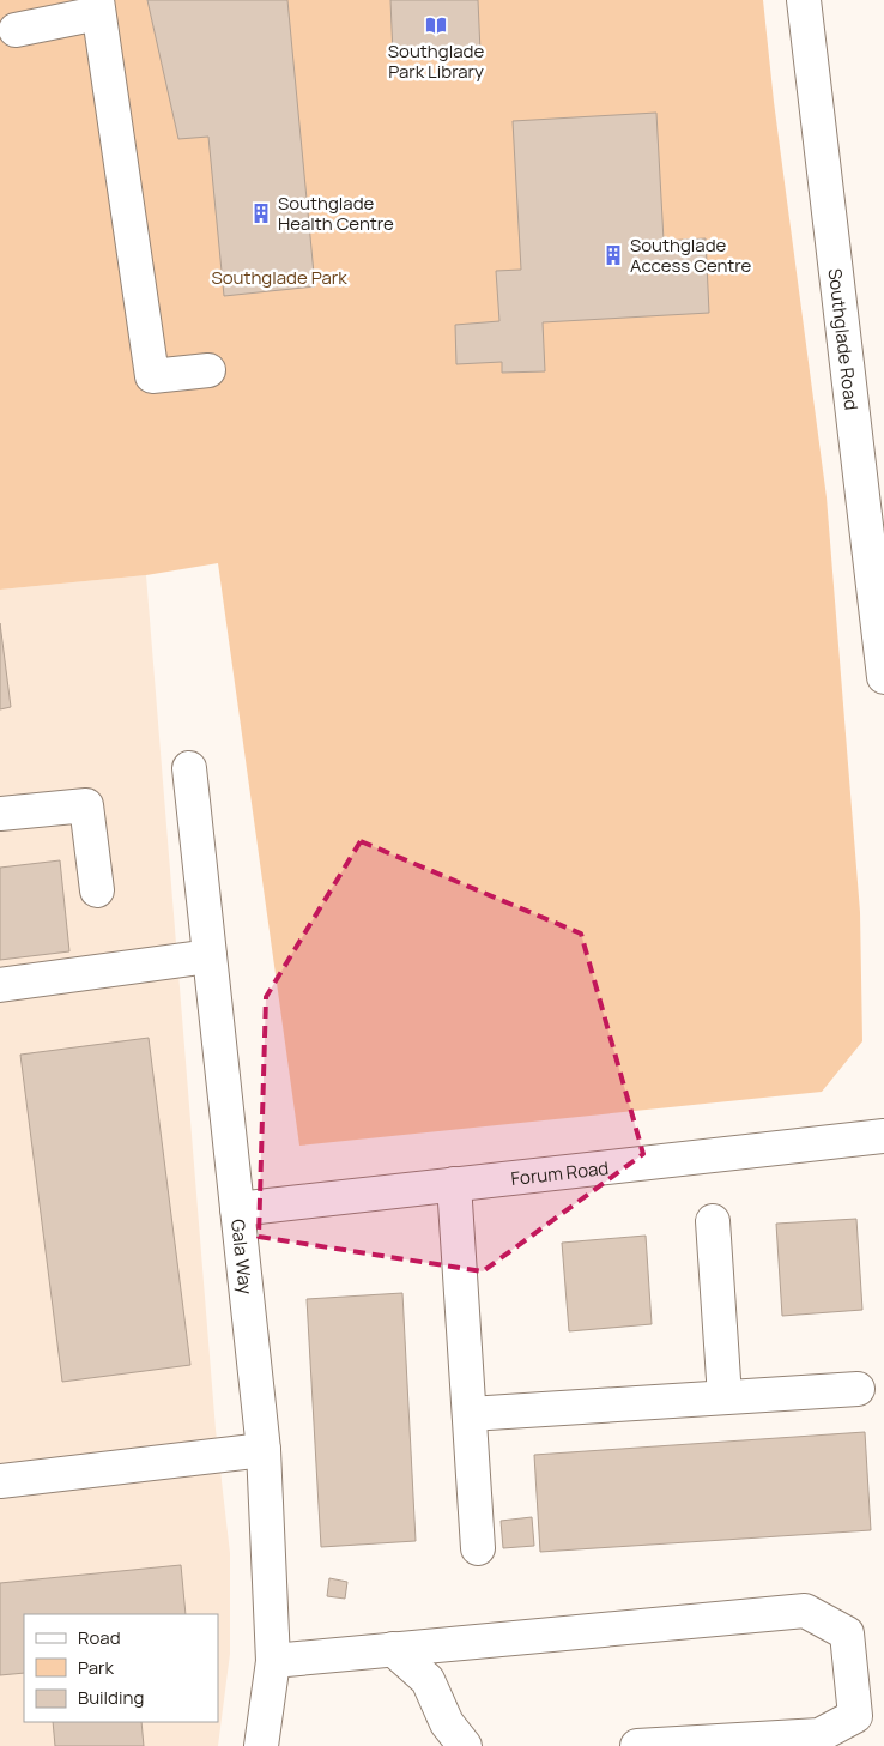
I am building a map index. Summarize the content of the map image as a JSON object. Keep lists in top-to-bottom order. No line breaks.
{"streets":{"street":["Southglade Road","Forum Road","Gala Way"]},"crossings":[["Forum Road","Gala Way"]],"parks":["Southglade Park"],"places":{"library":["Southglade Park Library"],"building":["Southglade Health Centre","Southglade Access Centre"]},"legend":["Road","Park","Building"]}
